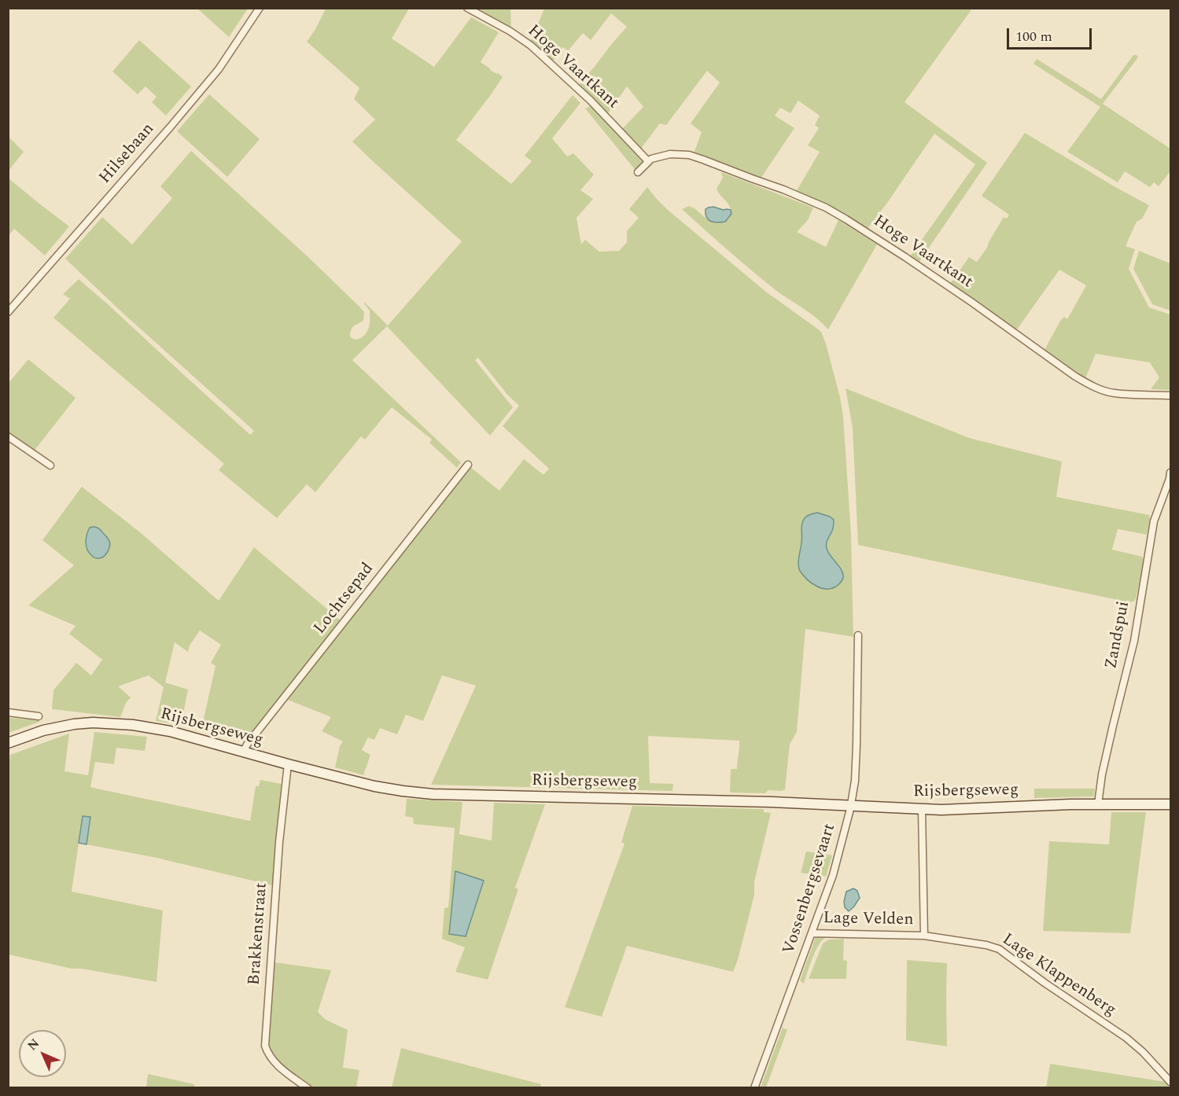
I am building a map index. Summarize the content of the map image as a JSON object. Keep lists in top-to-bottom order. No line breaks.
{"streets":{"main road":["Rijsbergseweg"],"street":["Hoge Vaartkant","Hilsebaan","Lochtsepad","Zandspui","Vossenbergsevaart","Lage Velden","Brakkenstraat","Lage Klappenberg"]},"crossings":[["Lochtsepad","Rijsbergseweg"],["Zandspui","Rijsbergseweg"],["Rijsbergseweg","Vossenbergsevaart"],["Rijsbergseweg","Brakkenstraat"],["Vossenbergsevaart","Lage Velden"],["Lage Velden","Lage Klappenberg"]],"scale_bar":"100 m","north":"top left"}
